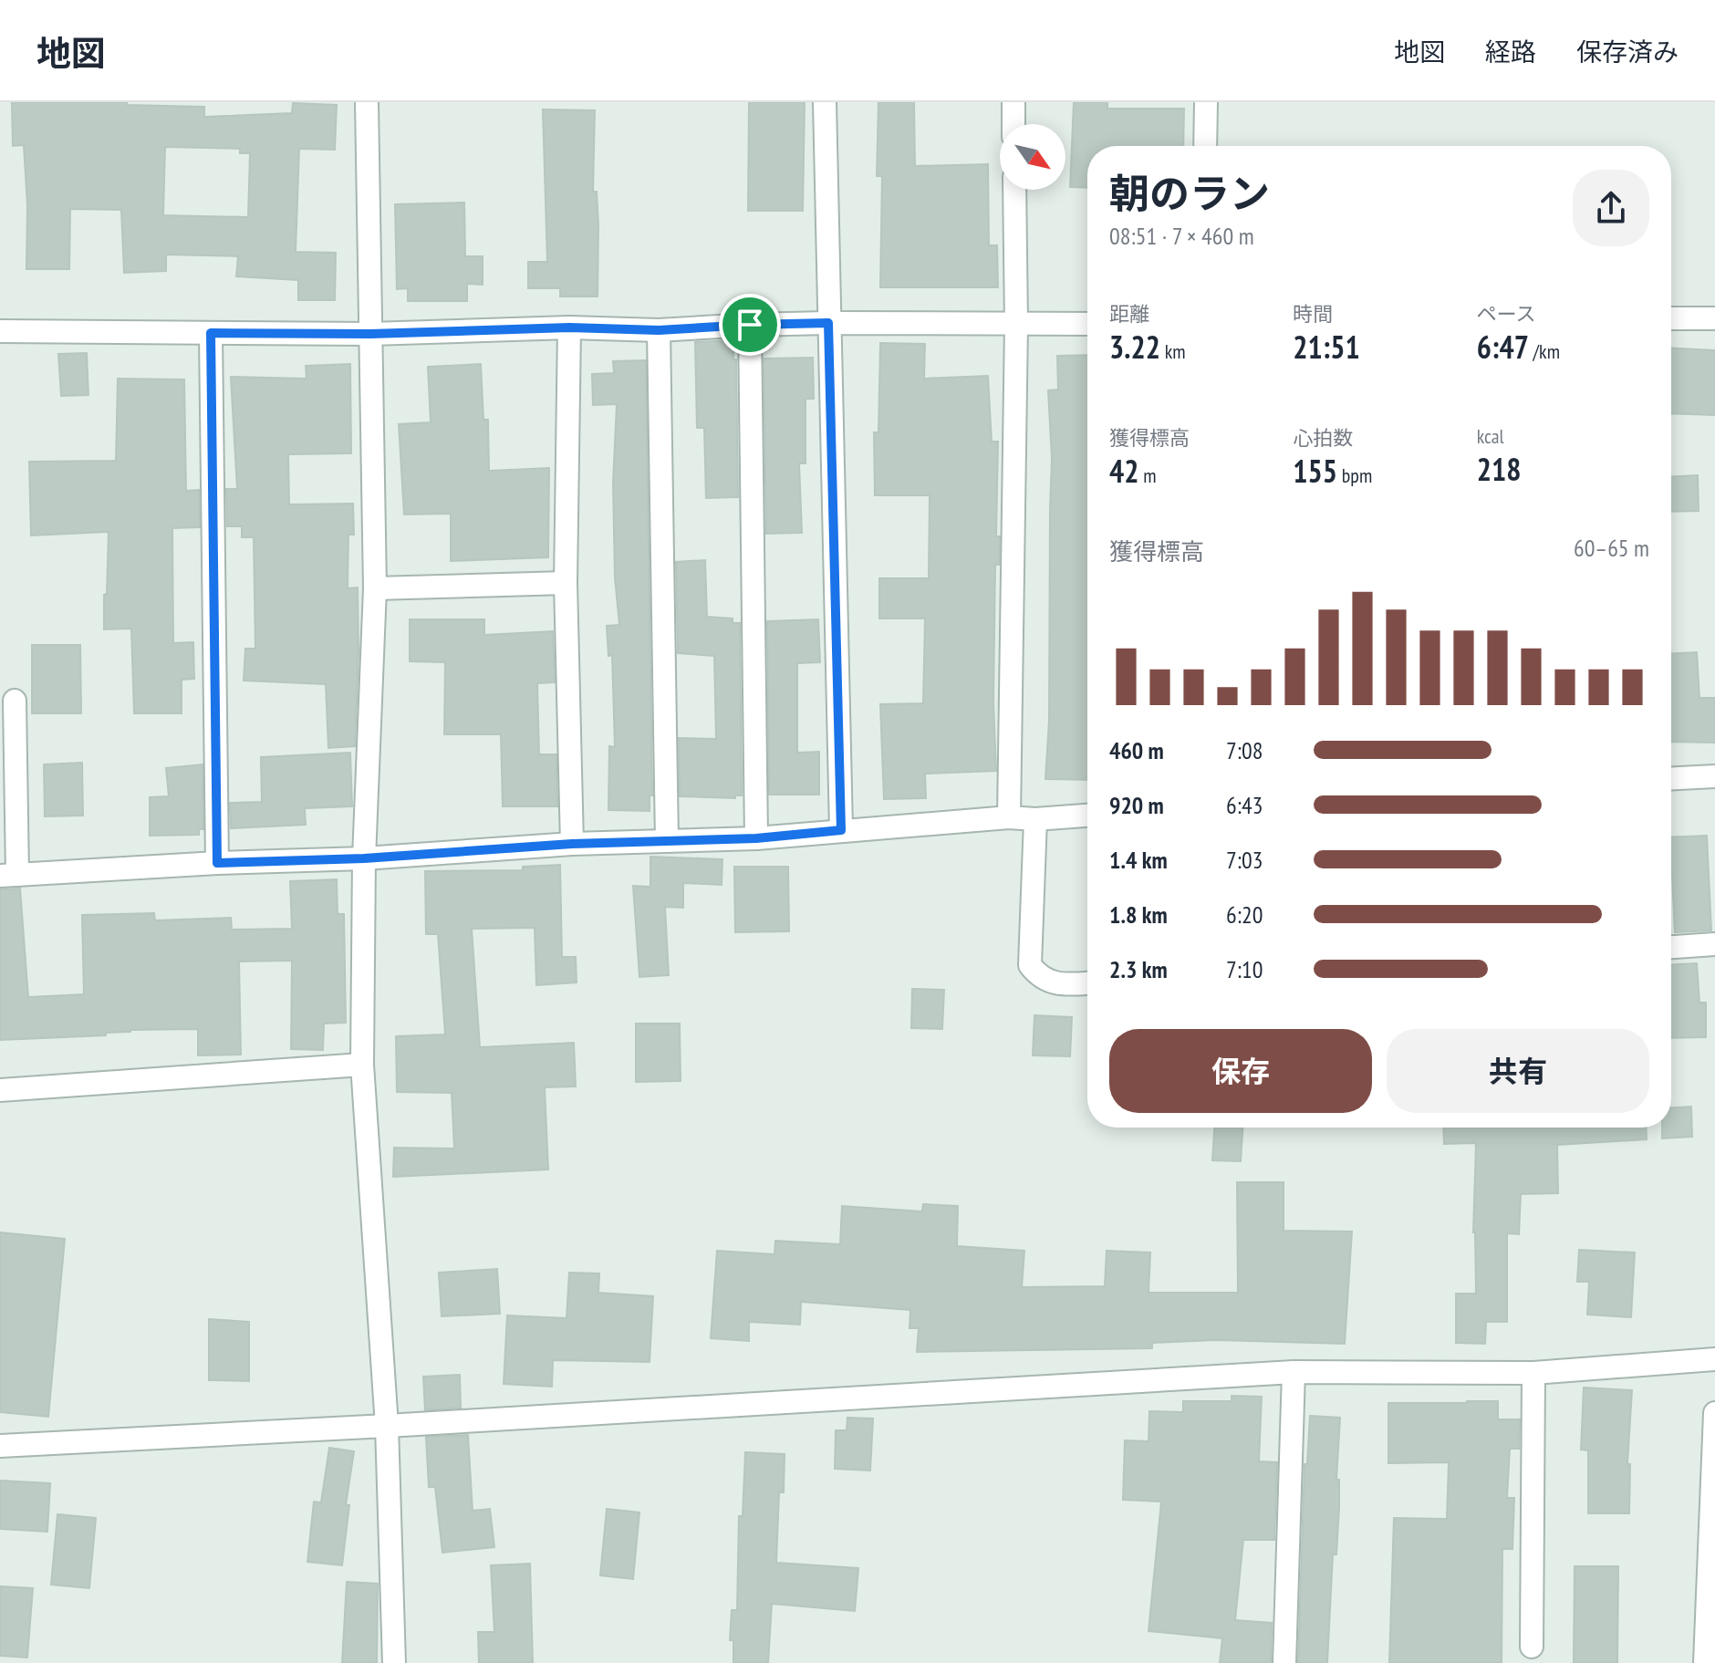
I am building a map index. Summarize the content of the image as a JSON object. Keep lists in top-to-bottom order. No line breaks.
{"north":"bottom right","page":{"header":"地図","nav":["地図","経路","保存済み"],"heading":["朝のラン","08:51 · 7 × 460 m"],"stats":[["距離","3.22 km"],["時間","21:51"],["ペース","6:47 /km"],["獲得標高","42 m"],["心拍数","155 bpm"],["kcal","218"]],"chart":["獲得標高","60–65 m"],"list":[{"name":"460 m","note":"7:08"},{"name":"920 m","note":"6:43"},{"name":"1.4 km","note":"7:03"},{"name":"1.8 km","note":"6:20"},{"name":"2.3 km","note":"7:10"}],"buttons":["保存","共有"]}}
